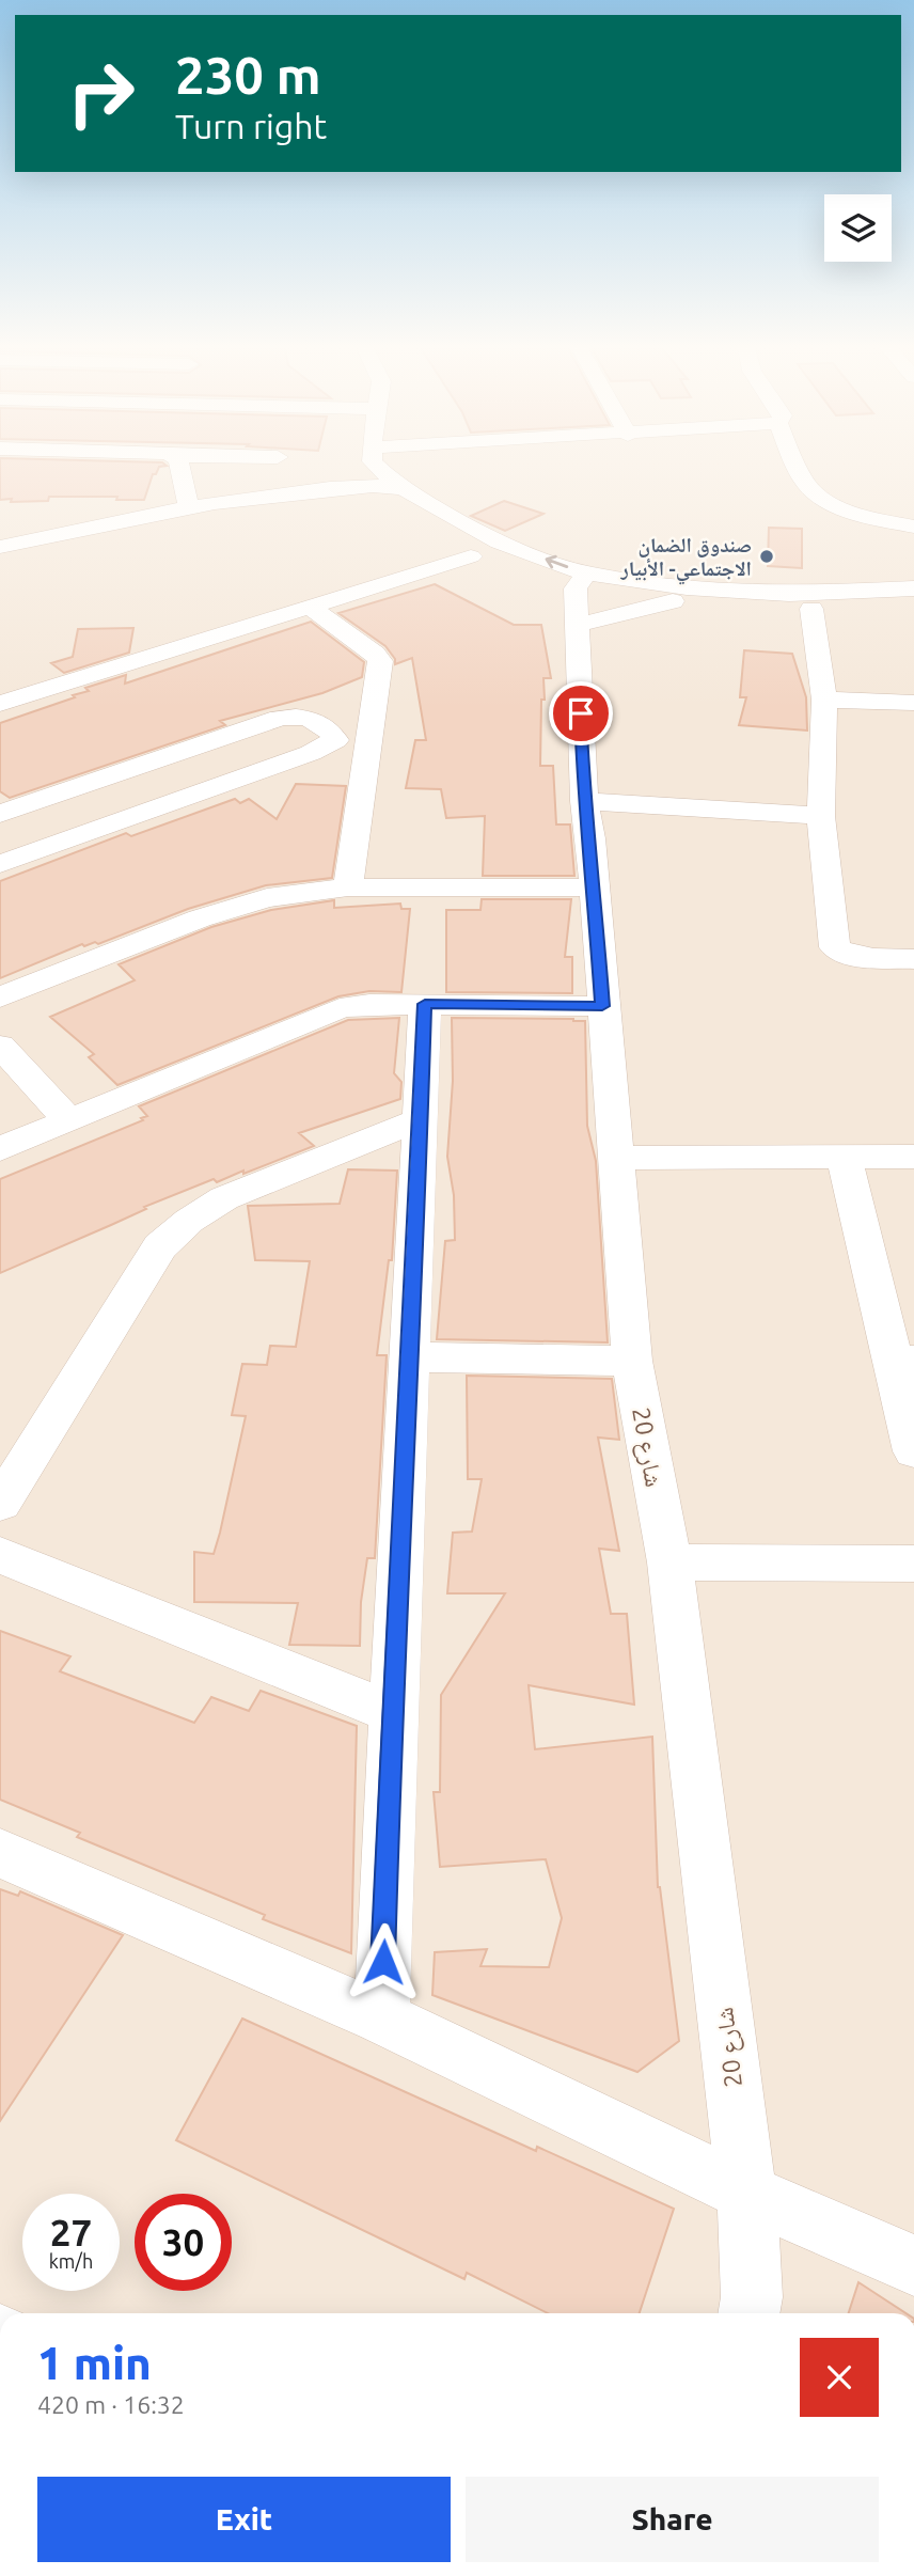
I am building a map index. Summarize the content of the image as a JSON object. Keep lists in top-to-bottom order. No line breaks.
{"streets":{"street":["شارع 20"]},"places":["صندوق الضمان الاجتماعي- الأبيار"],"page":{"turn":["230 m","Turn right"],"speed":"27 km/h","limit":"30","heading":["1 min","420 m · 16:32"],"buttons":["Exit","Share"]}}
